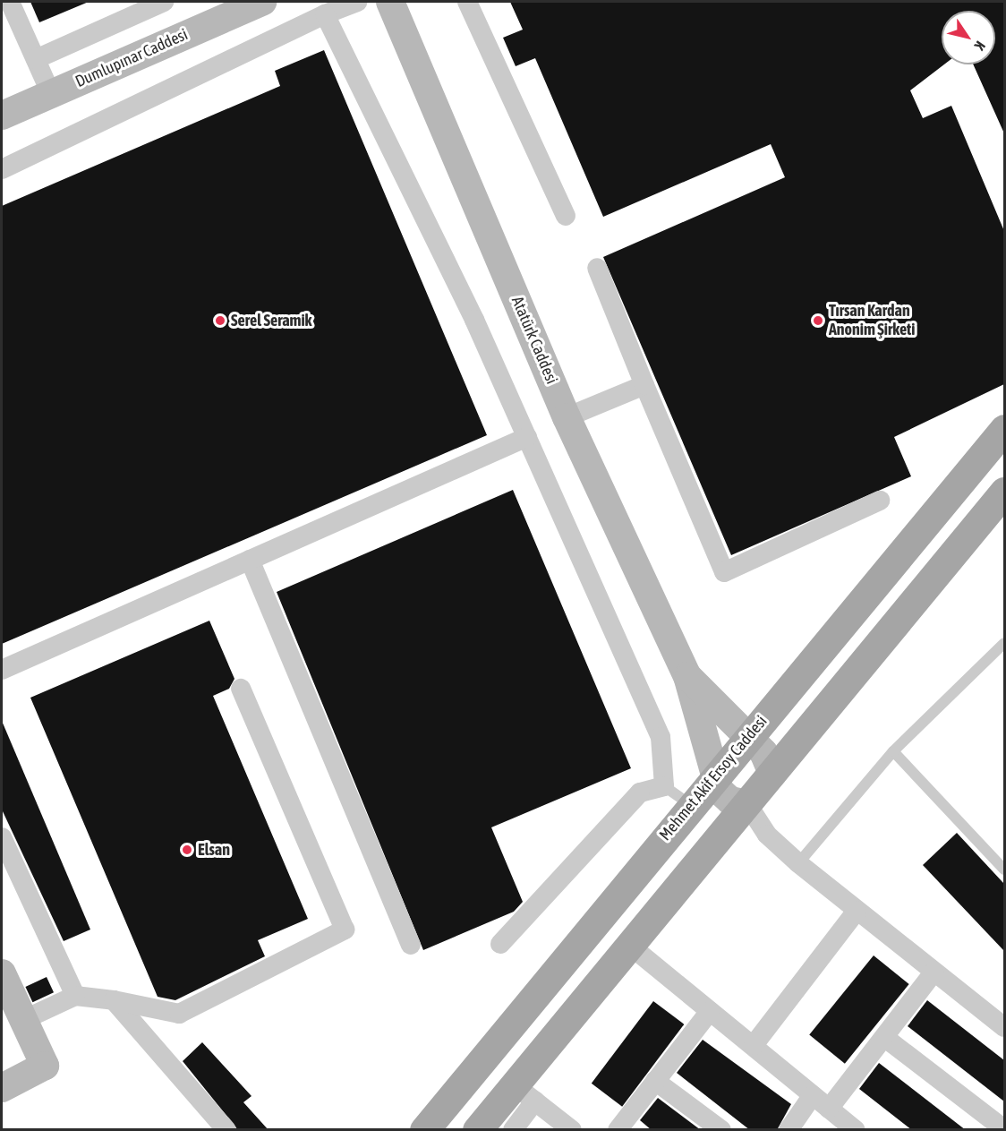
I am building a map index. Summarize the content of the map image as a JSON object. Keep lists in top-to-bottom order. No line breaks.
{"streets":{"main road":["Dumlupınar Caddesi","Atatürk Caddesi","Mehmet Akif Ersoy Caddesi"]},"places":["Serel Seramik","Tırsan Kardan Anonim Şirketi","Elsan"],"north":"bottom right"}
